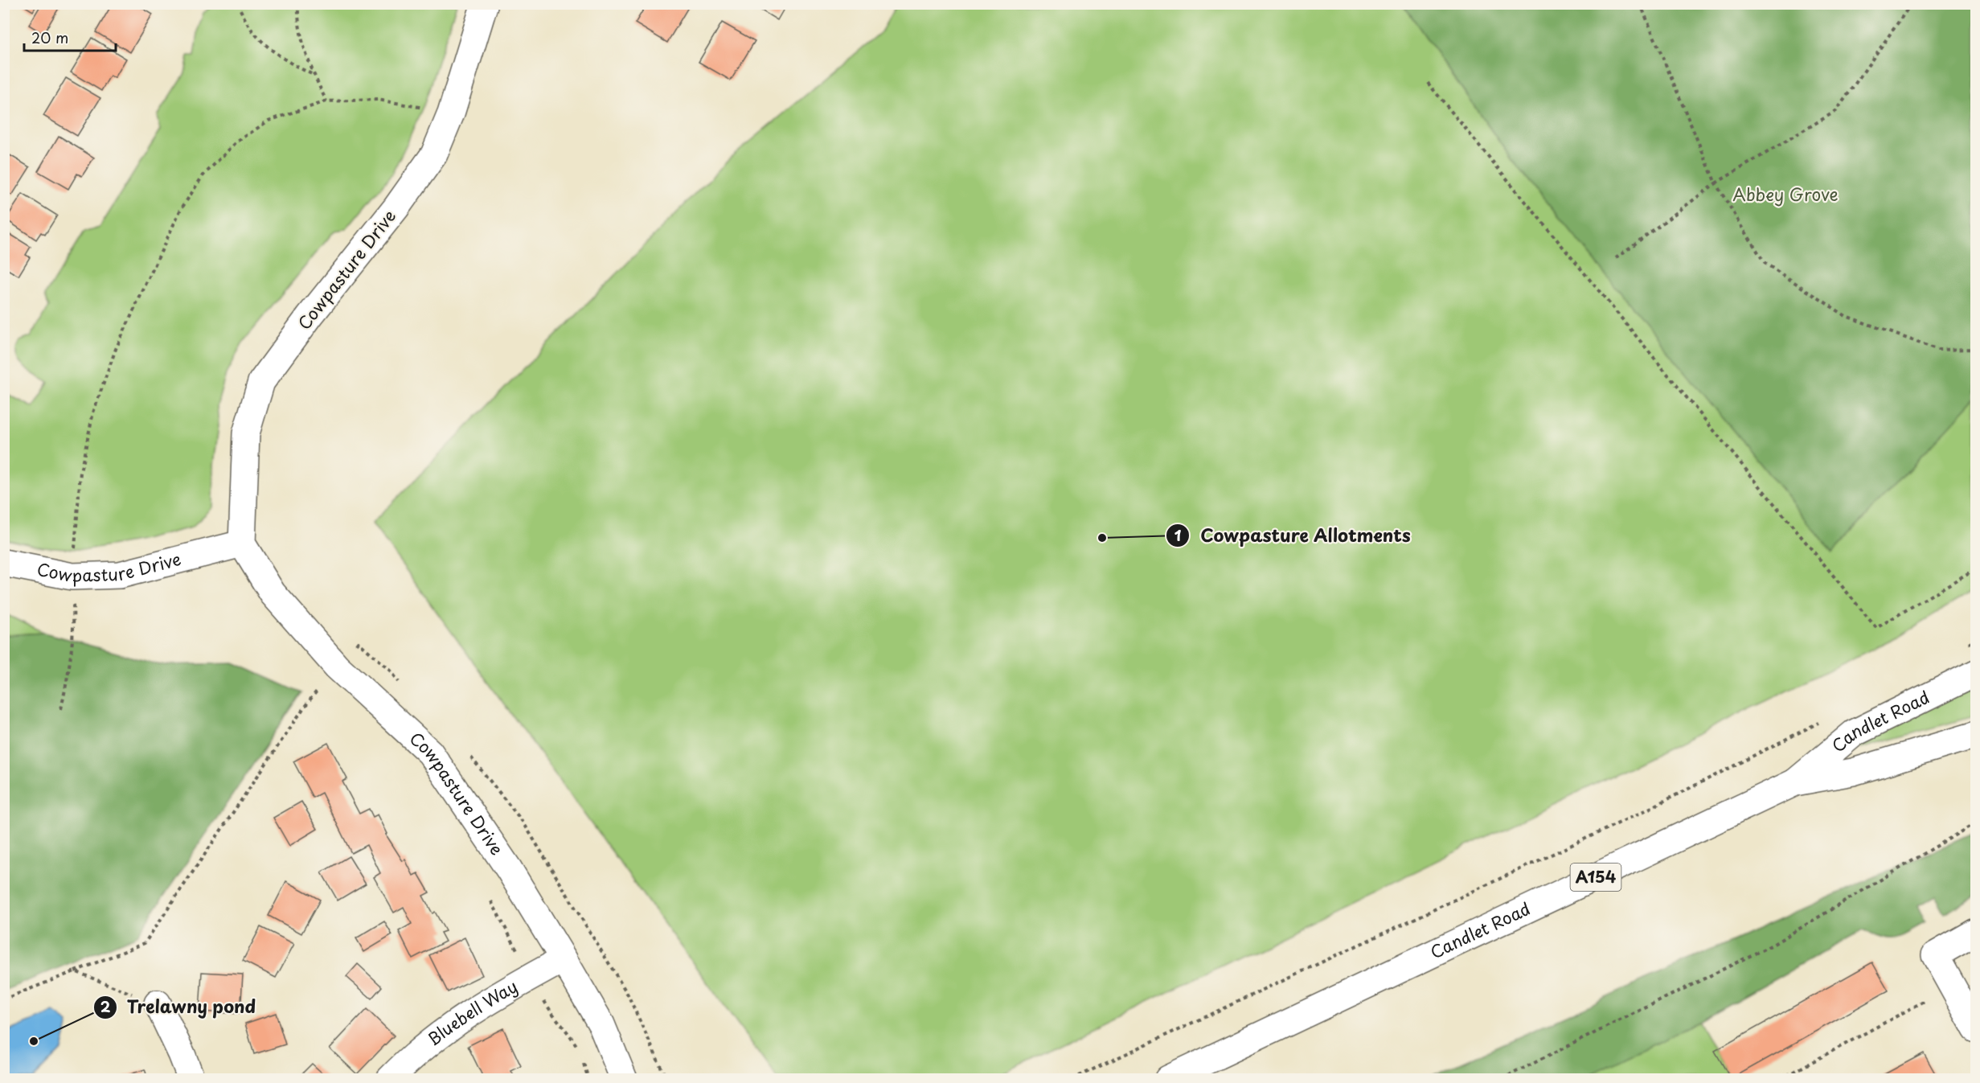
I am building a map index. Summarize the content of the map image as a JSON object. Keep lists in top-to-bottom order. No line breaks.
{"streets":{"street":["Cowpasture Drive","Candlet Road","A154","Bluebell Way"]},"crossings":[["Cowpasture Drive","Bluebell Way"]],"parks":["Abbey Grove"],"places":["Cowpasture Allotments","Trelawny pond"],"scale_bar":"20 m"}
